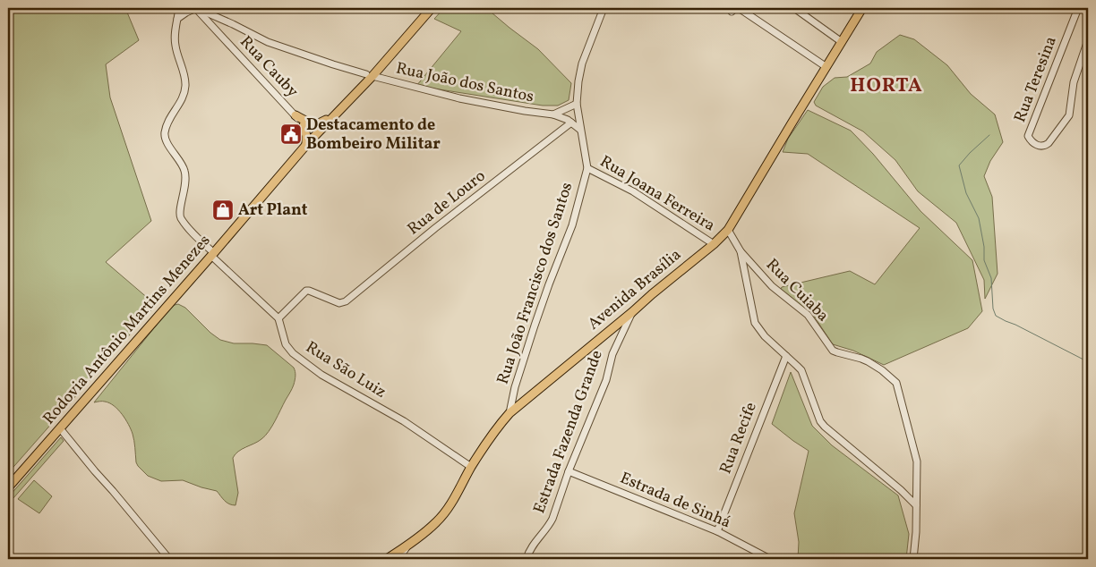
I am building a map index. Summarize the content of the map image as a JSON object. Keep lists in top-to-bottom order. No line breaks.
{"streets":{"main road":["Avenida Brasília","Rodovia Antônio Martins Menezes"],"street":["Rua Cauby","Rua Teresina","Rua João dos Santos","Rua Joana Ferreira","Rua de Louro","Rua João Francisco dos Santos","Rua Cuiaba","Rua São Luiz","Estrada Fazenda Grande","Rua Recife","Estrada de Sinhá"]},"crossings":[["Rua Cauby","Rua João dos Santos"],["Rua Cauby","Rodovia Antônio Martins Menezes"],["Rua João dos Santos","Rua João Francisco dos Santos"],["Rua João dos Santos","Rodovia Antônio Martins Menezes"],["Rua Joana Ferreira","Rua João Francisco dos Santos"],["Rua Joana Ferreira","Avenida Brasília"],["Rua de Louro","Rua São Luiz"],["Rua João Francisco dos Santos","Avenida Brasília"],["Avenida Brasília","Rua São Luiz"],["Avenida Brasília","Estrada Fazenda Grande"],["Estrada Fazenda Grande","Estrada de Sinhá"],["Rua Recife","Estrada de Sinhá"]],"districts":["HORTA"],"places":{"public building":["Destacamento de Bombeiro Militar"],"shop":["Art Plant"]}}
